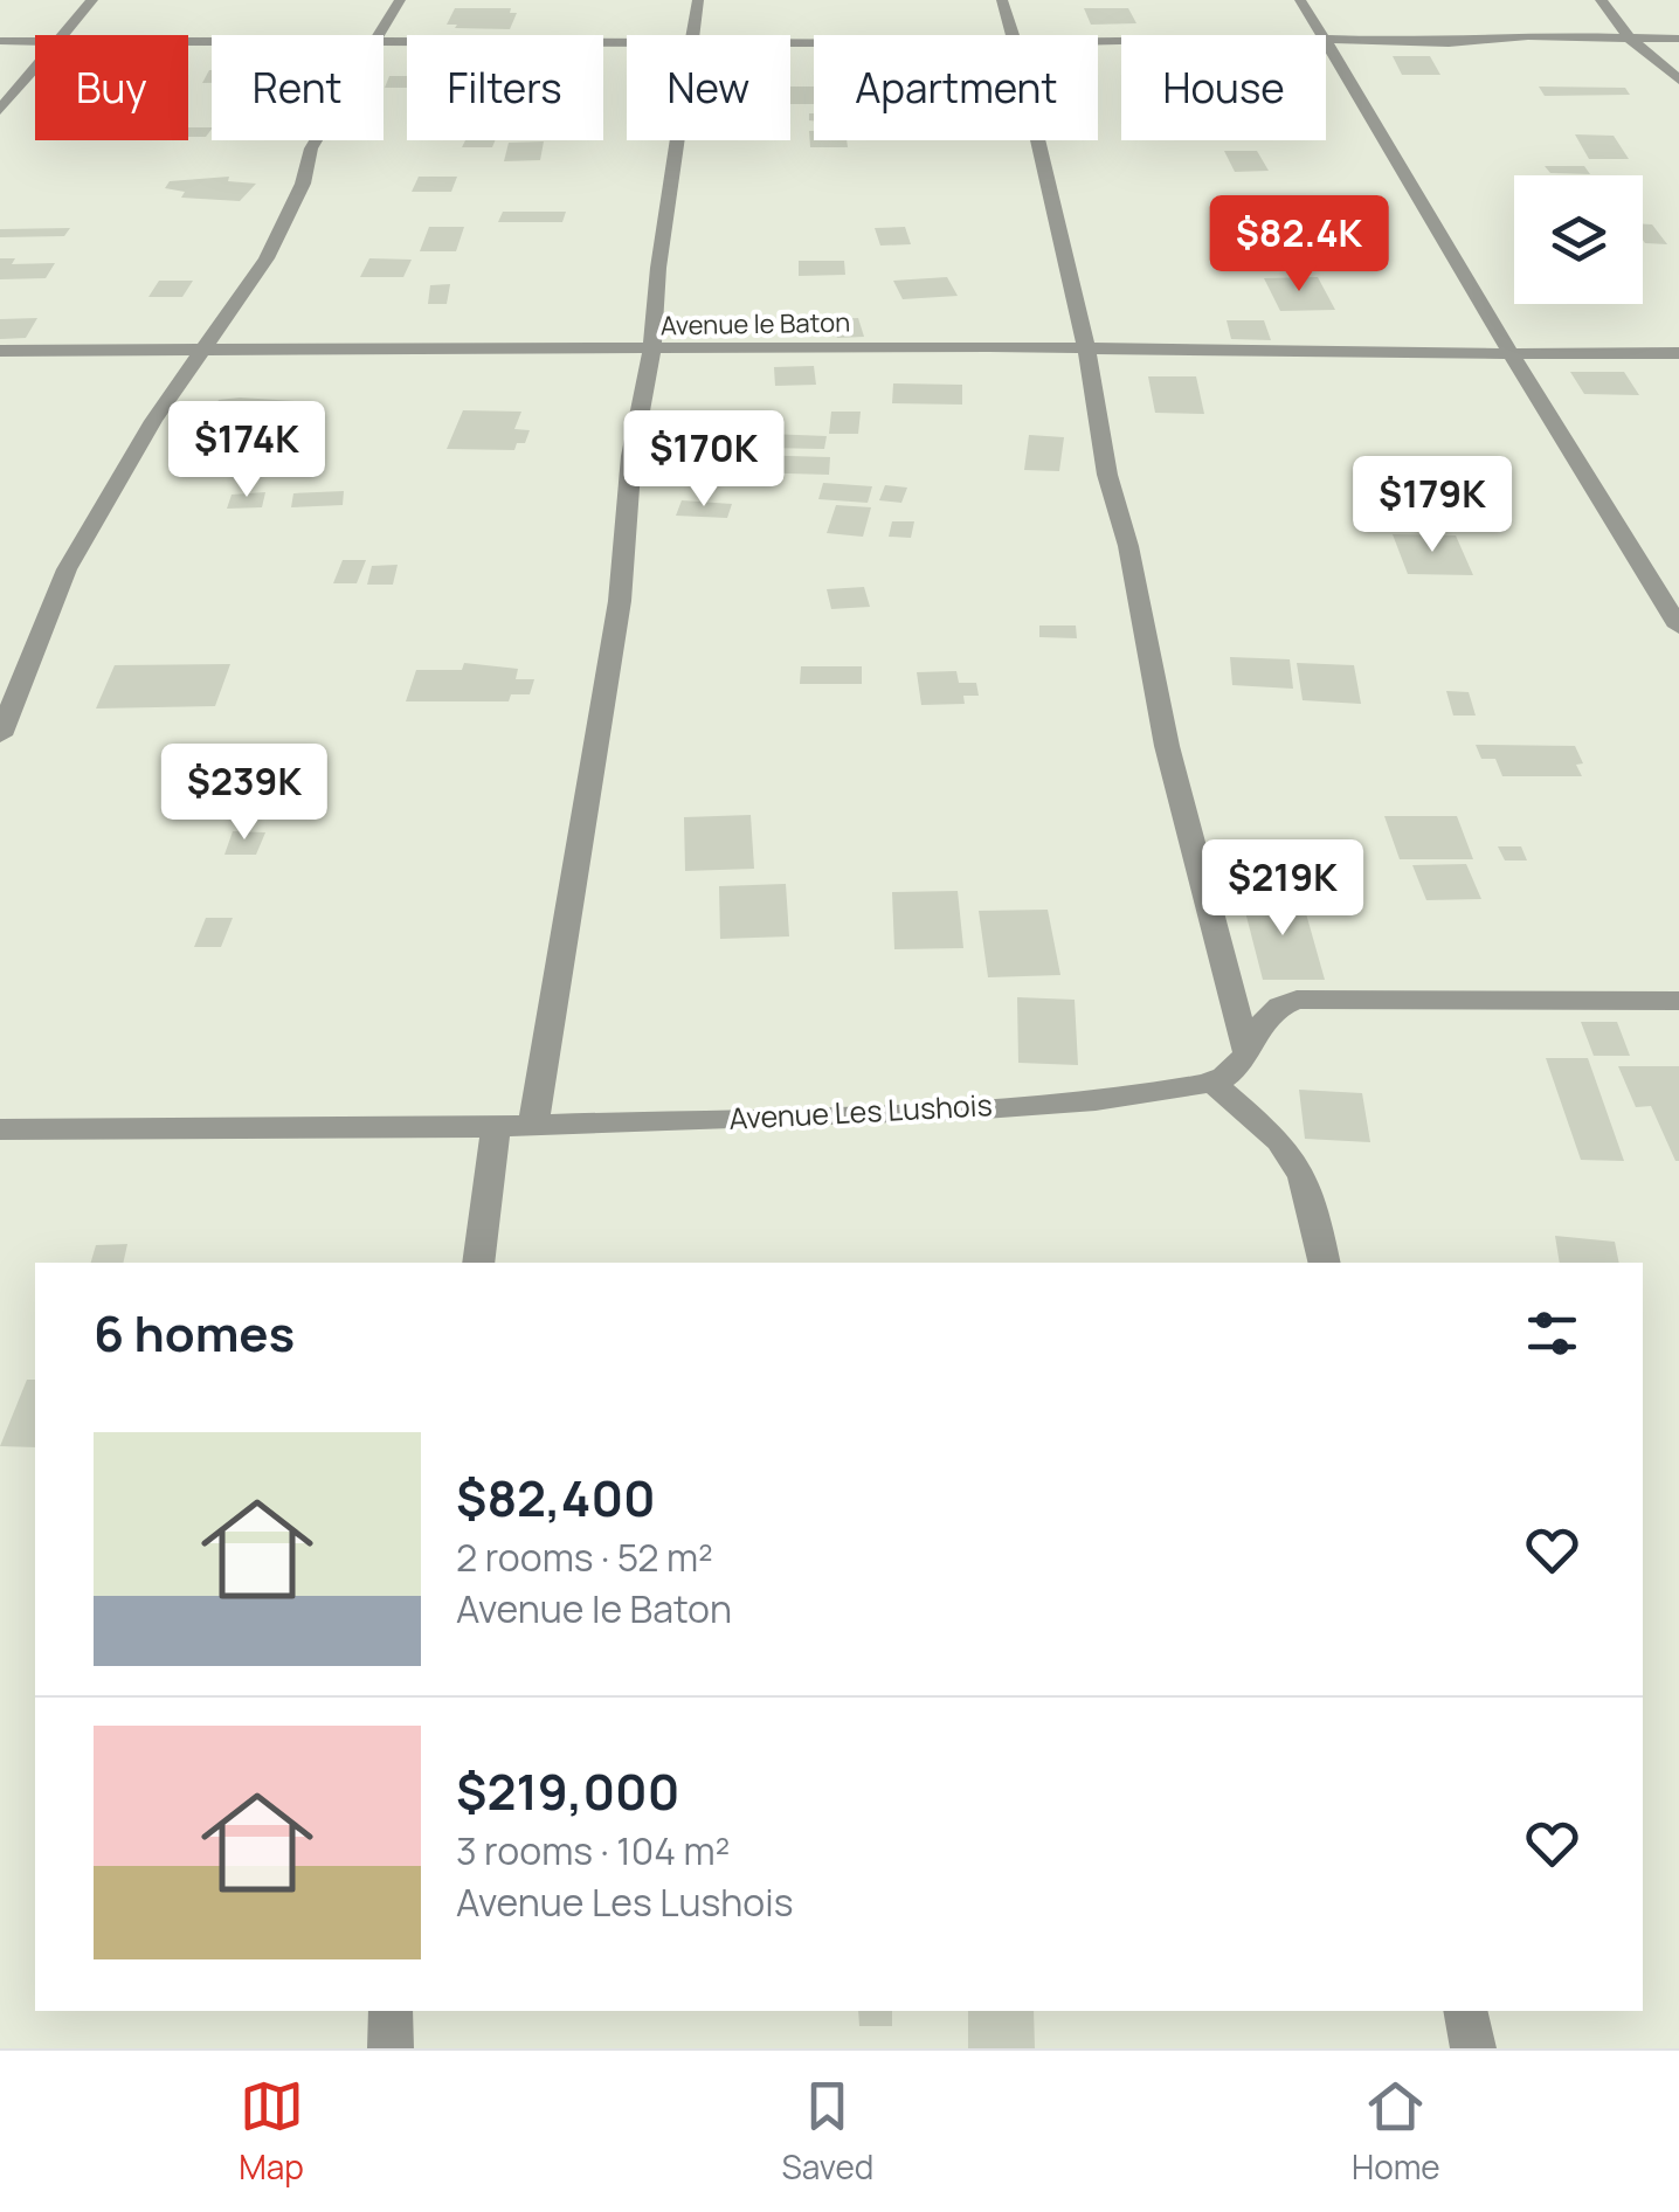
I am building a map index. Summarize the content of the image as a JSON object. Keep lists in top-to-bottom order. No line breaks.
{"streets":{"street":["Avenue le Baton","Avenue Les Lushois"]},"page":{"chip":["Buy","Rent","Filters","New","Apartment","House"],"price":["$82.4K","$174K","$170K","$179K","$239K","$219K"],"heading":"6 homes","list":[{"name":"$82,400","note":"2 rooms · 52 m² · Avenue le Baton"},{"name":"$219,000","note":"3 rooms · 104 m² · Avenue Les Lushois"}],"tabs":["Map","Saved","Home"]}}
